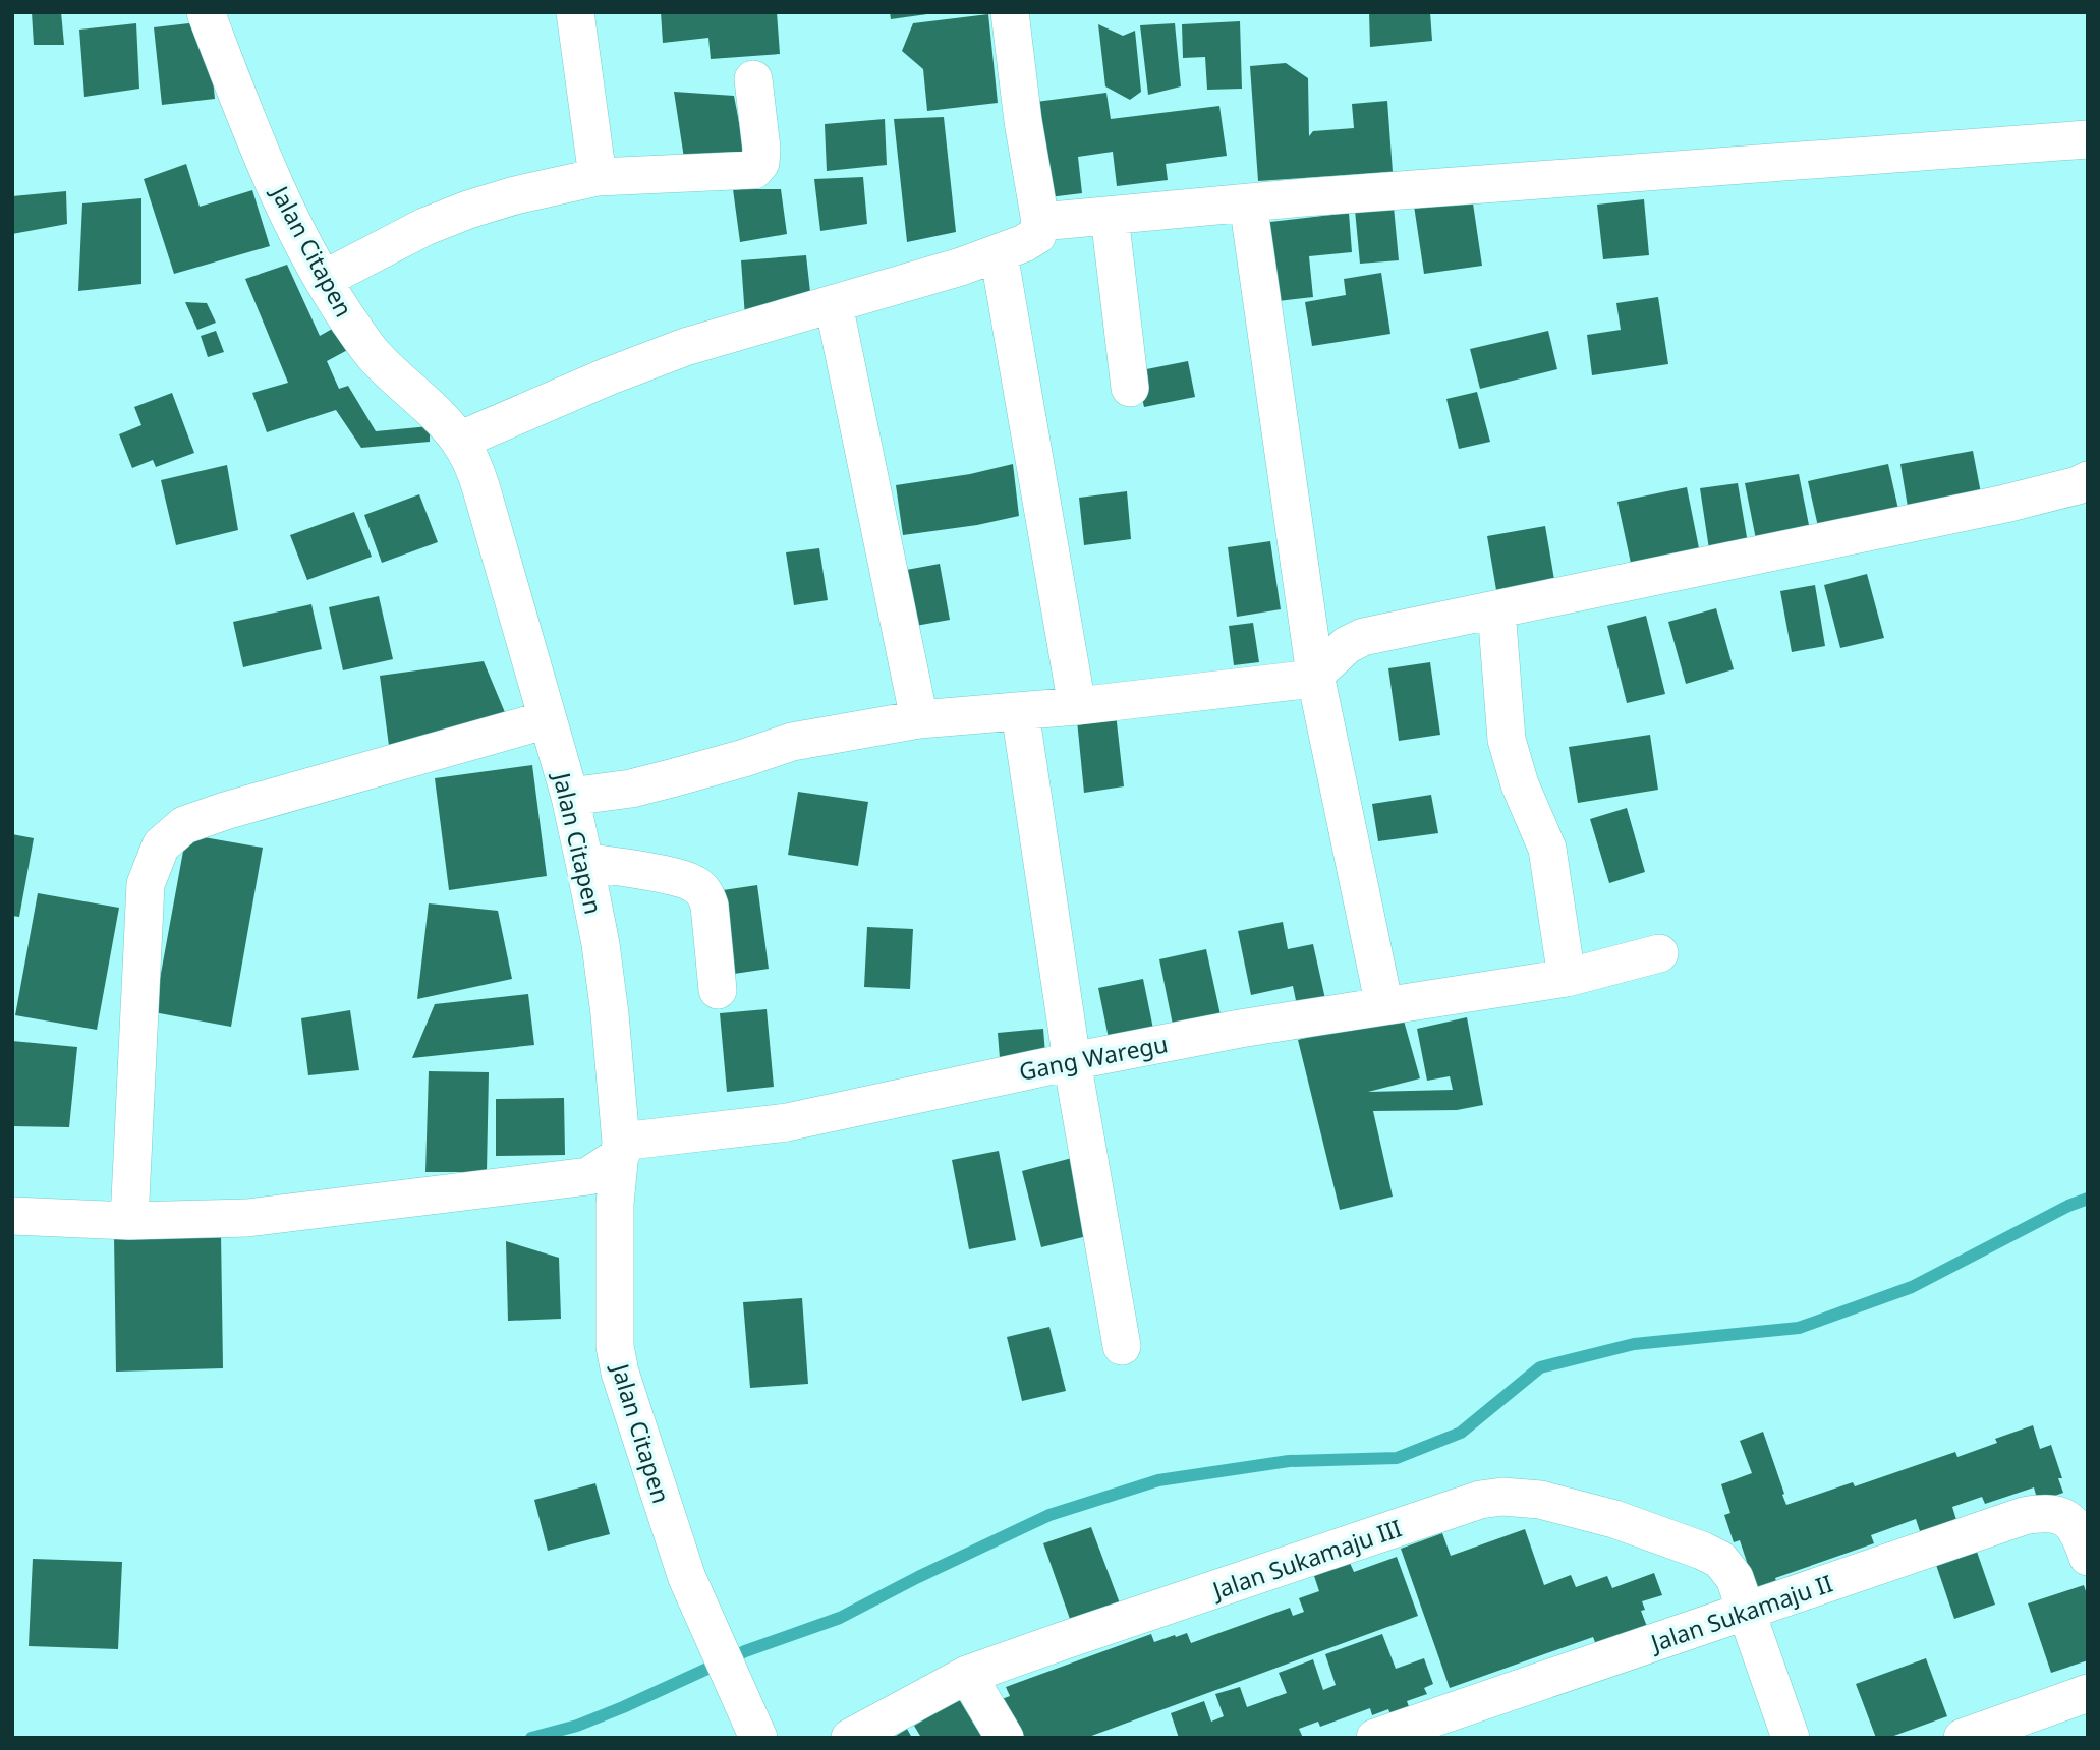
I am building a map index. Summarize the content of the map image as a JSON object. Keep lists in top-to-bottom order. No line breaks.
{"streets":{"street":["Jalan Citapen","Gang Waregu","Jalan Sukamaju III","Jalan Sukamaju II"]},"crossings":[["Jalan Citapen","Gang Waregu"],["Jalan Sukamaju III","Jalan Sukamaju II"]]}
